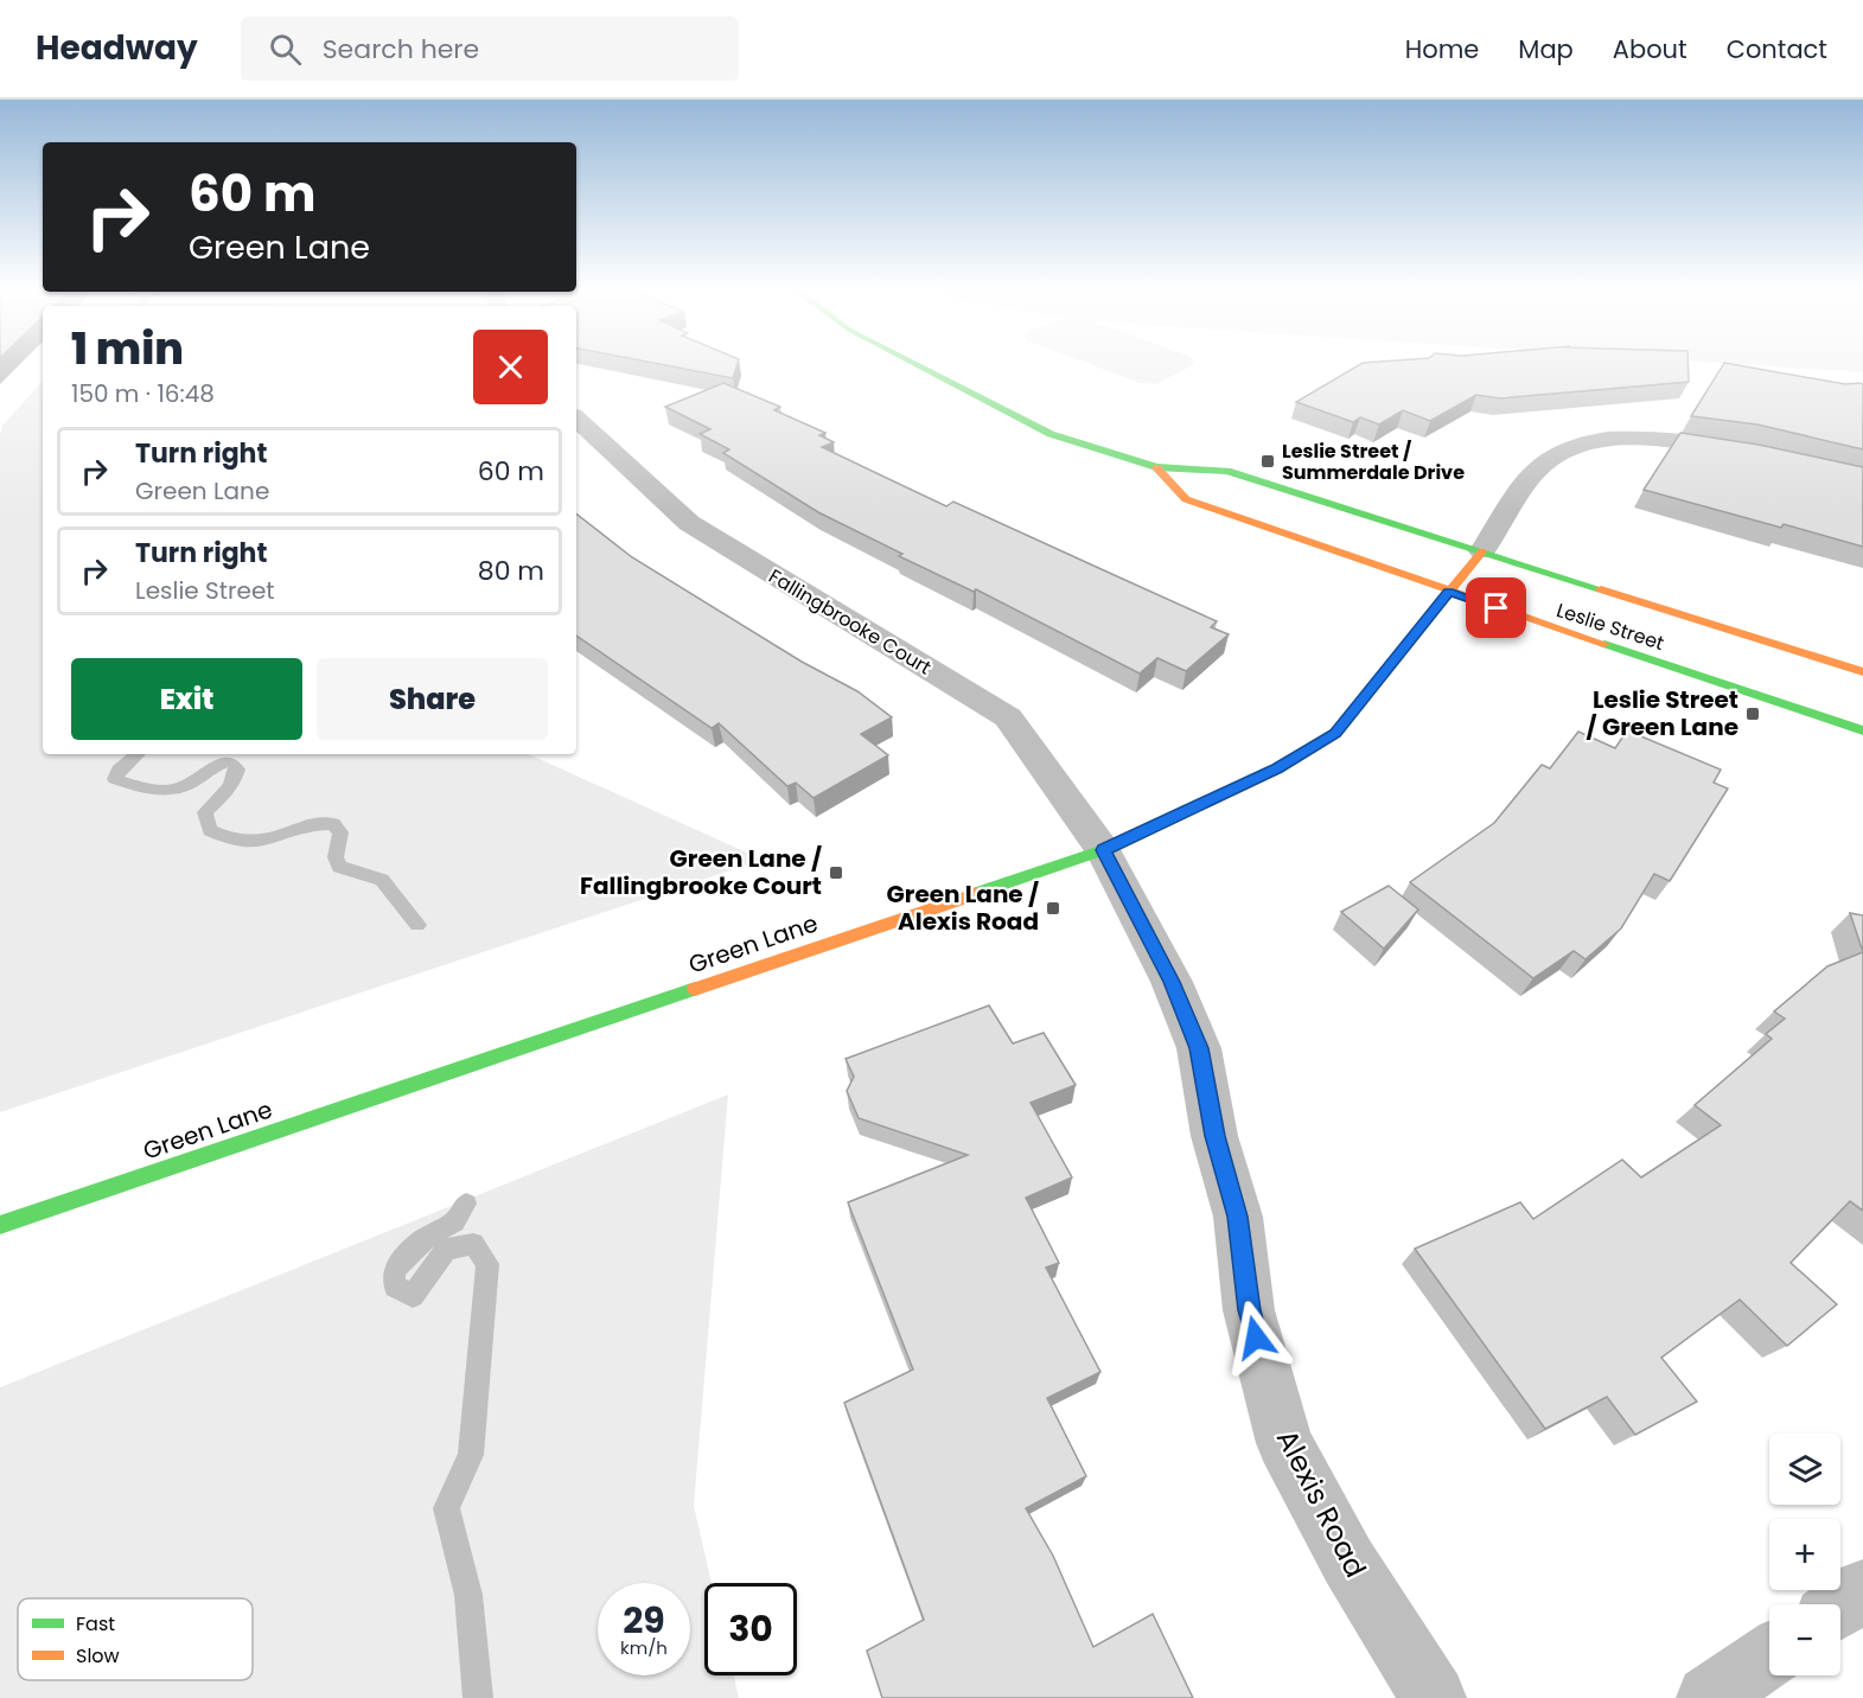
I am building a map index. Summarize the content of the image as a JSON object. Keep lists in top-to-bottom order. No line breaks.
{"streets":{"main road":["Leslie Street","Green Lane"],"street":["Fallingbrooke Court","Alexis Road"]},"crossings":[["Fallingbrooke Court","Green Lane"],["Fallingbrooke Court","Alexis Road"],["Leslie Street","Green Lane"],["Green Lane","Alexis Road"]],"places":{"transit":["Leslie Street / Summerdale Drive","Leslie Street / Green Lane","Green Lane / Fallingbrooke Court","Green Lane / Alexis Road"]},"legend":["Fast","Slow"],"page":{"header":"Headway","search":"Search here","nav":["Home","Map","About","Contact"],"turn":["60 m","Green Lane"],"heading":["1 min","150 m · 16:48"],"list":[{"name":"Turn right","note":"Green Lane","value":"60 m"},{"name":"Turn right","note":"Leslie Street","value":"80 m"}],"buttons":["Exit","Share"],"map_buttons":["+","−"],"speed":"29 km/h","limit":"30"}}
